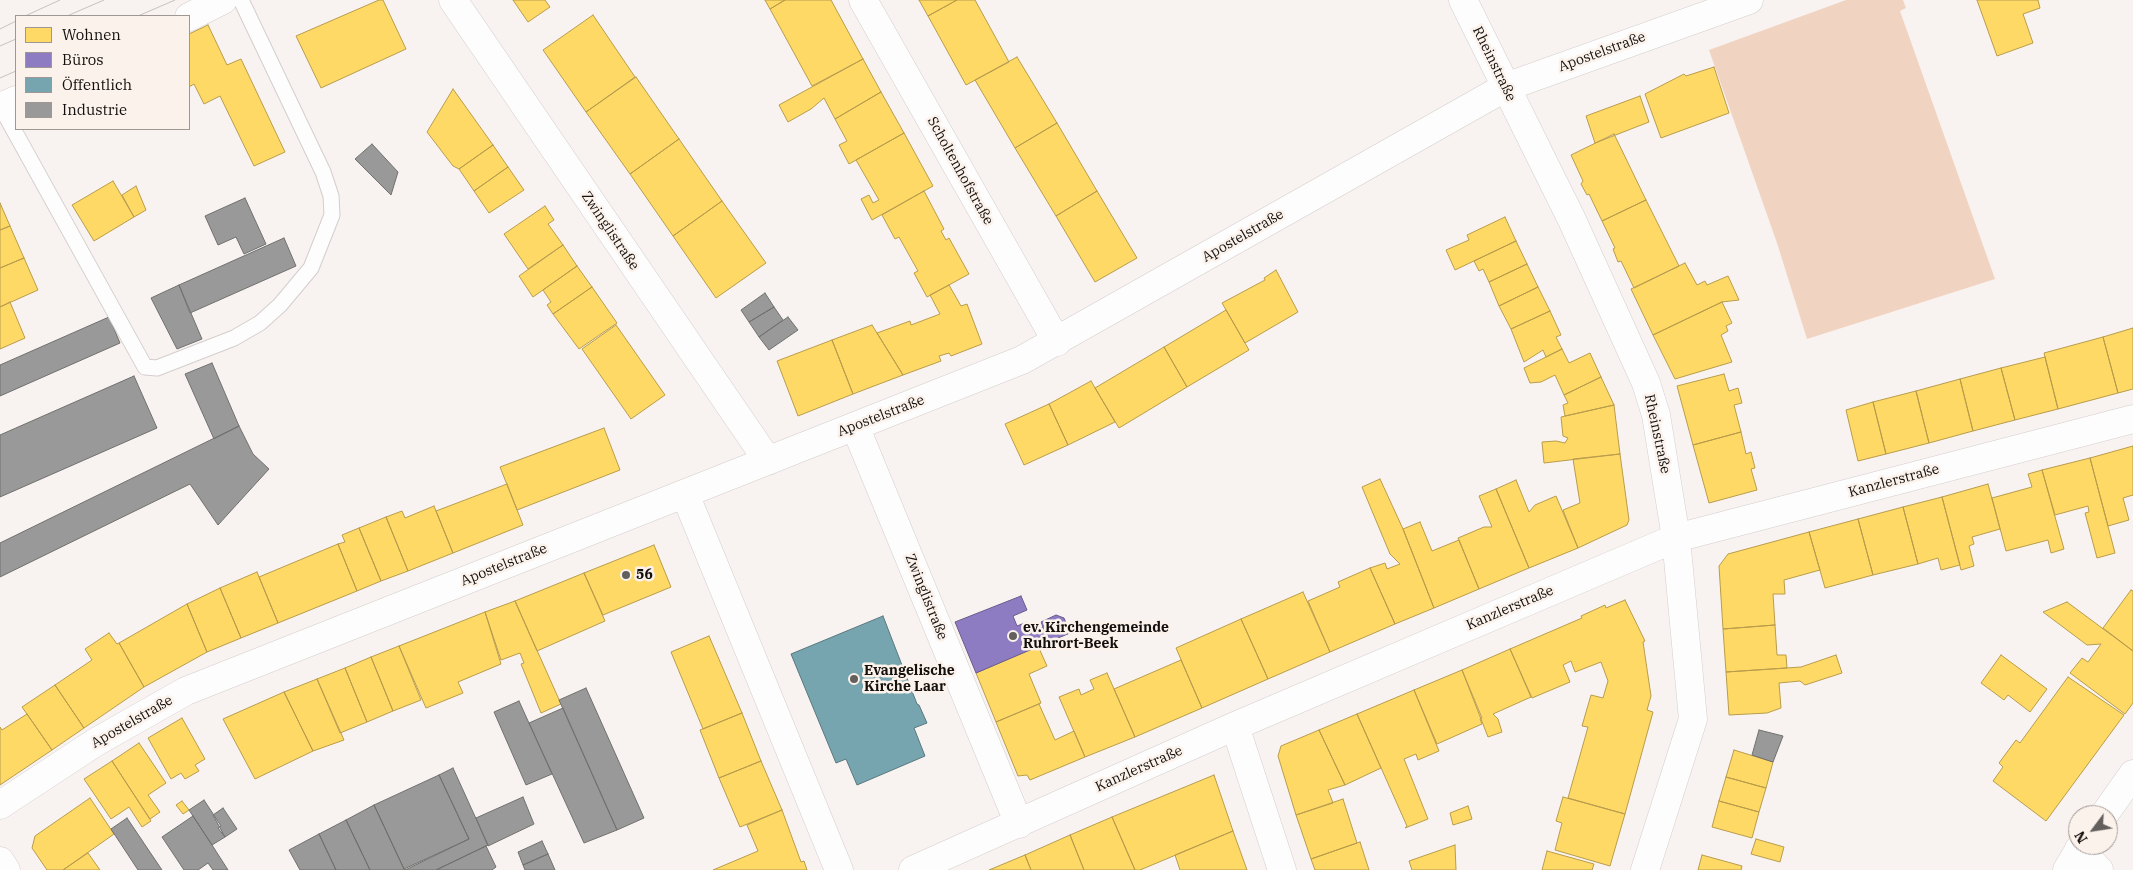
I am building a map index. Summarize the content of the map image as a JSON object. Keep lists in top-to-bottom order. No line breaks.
{"streets":{"street":["Apostelstraße","Rheinstraße","Scholtenhofstraße","Zwinglistraße","Kanzlerstraße"]},"crossings":[["Apostelstraße","Rheinstraße"],["Apostelstraße","Scholtenhofstraße"],["Apostelstraße","Zwinglistraße"],["Rheinstraße","Kanzlerstraße"],["Zwinglistraße","Kanzlerstraße"]],"places":["56","ev. Kirchengemeinde Ruhrort-Beek","Evangelische Kirche Laar"],"legend":["Wohnen","Büros","Öffentlich","Industrie"],"north":"bottom left"}
